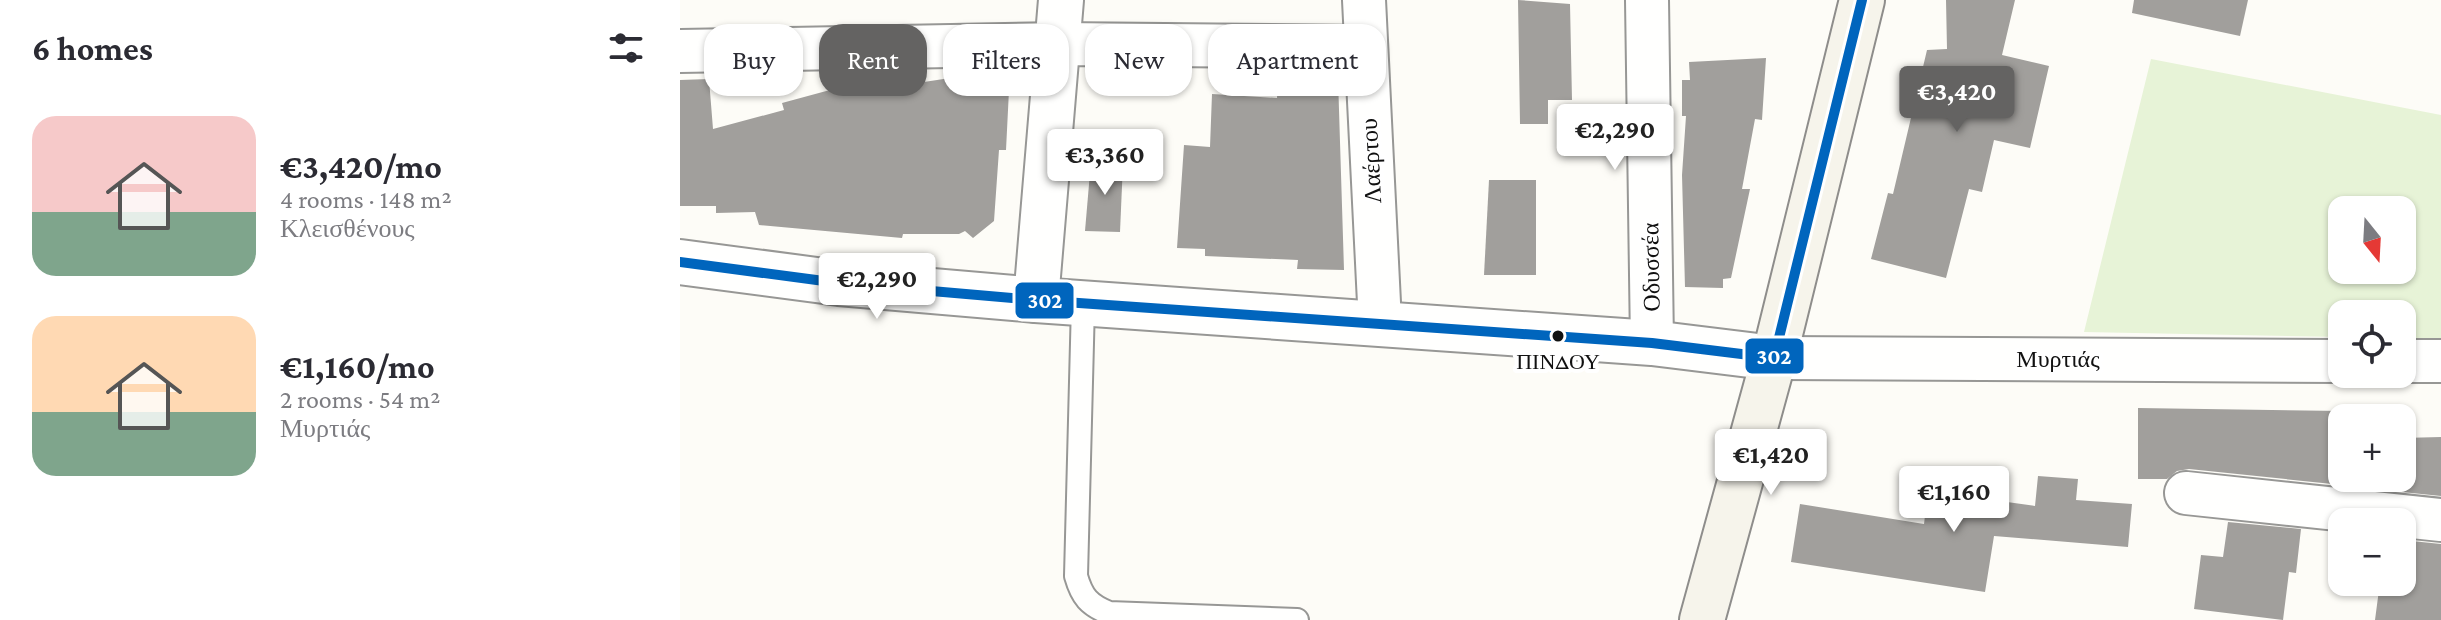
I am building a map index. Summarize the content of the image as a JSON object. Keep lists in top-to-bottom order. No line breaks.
{"streets":{"street":["Λαέρτου","Οδυσσέα","Μυρτιάς"]},"places":["ΠΙΝΔΟΥ"],"lines":["transit line 302"],"north":"bottom","page":{"heading":"6 homes","chip":["Buy","Rent","Filters","New","Apartment"],"price":["€3,420","€2,290","€3,360","€2,290","€1,420","€1,160"],"list":[{"name":"€3,420/mo","note":"4 rooms · 148 m² · Κλεισθένους"},{"name":"€1,160/mo","note":"2 rooms · 54 m² · Μυρτιάς"}],"map_buttons":["+","−"]}}
